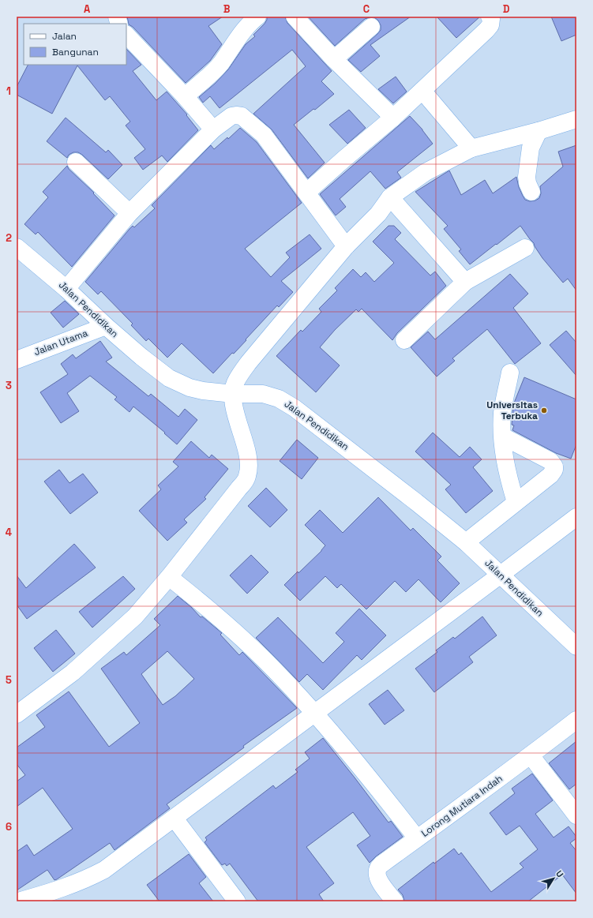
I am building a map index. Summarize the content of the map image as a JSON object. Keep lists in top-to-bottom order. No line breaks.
{"streets":{"street":["Jalan Pendidikan","Jalan Utama","Lorong Mutiara Indah"]},"crossings":[["Jalan Pendidikan","Jalan Utama"]],"places":["Universitas Terbuka"],"legend":["Jalan","Bangunan"],"north":"top right","grid":{"columns":["A","B","C","D"],"rows":["1","2","3","4","5","6"]}}
